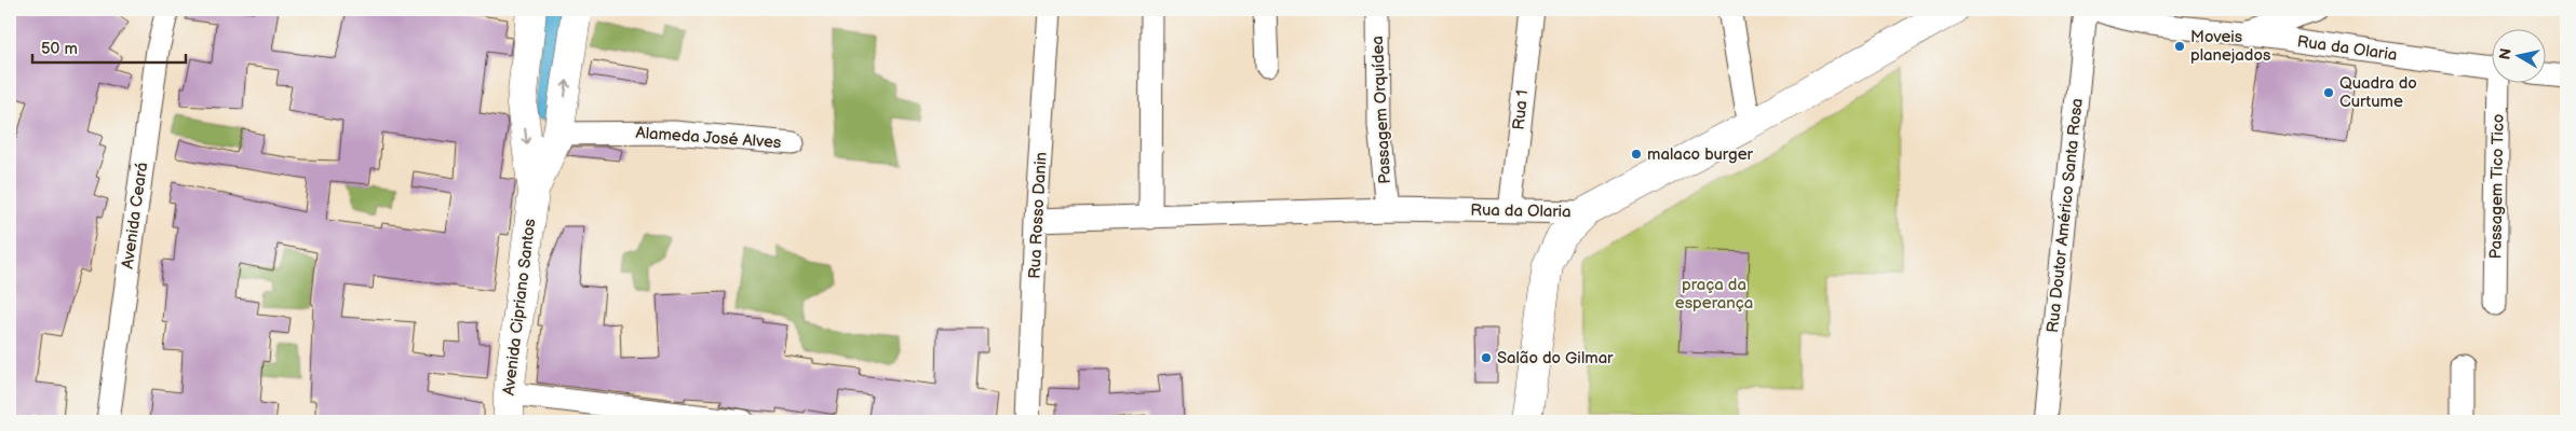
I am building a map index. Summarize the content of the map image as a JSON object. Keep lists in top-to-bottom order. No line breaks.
{"streets":{"street":["Rua da Olaria","Passagem Orquídea","Rua 1","Alameda José Alves","Passagem Tico Tico","Avenida Ceará","Rua Rosso Danin","Rua Doutor Américo Santa Rosa","Avenida Cipriano Santos"]},"crossings":[["Rua da Olaria","Passagem Orquídea"],["Rua da Olaria","Rua 1"],["Rua da Olaria","Rua Rosso Danin"],["Alameda José Alves","Avenida Cipriano Santos"]],"parks":["praça da esperança"],"places":["Moveis planejados","Quadra do Curtume","malaco burger","Salão do Gilmar"],"scale_bar":"50 m","north":"left"}
